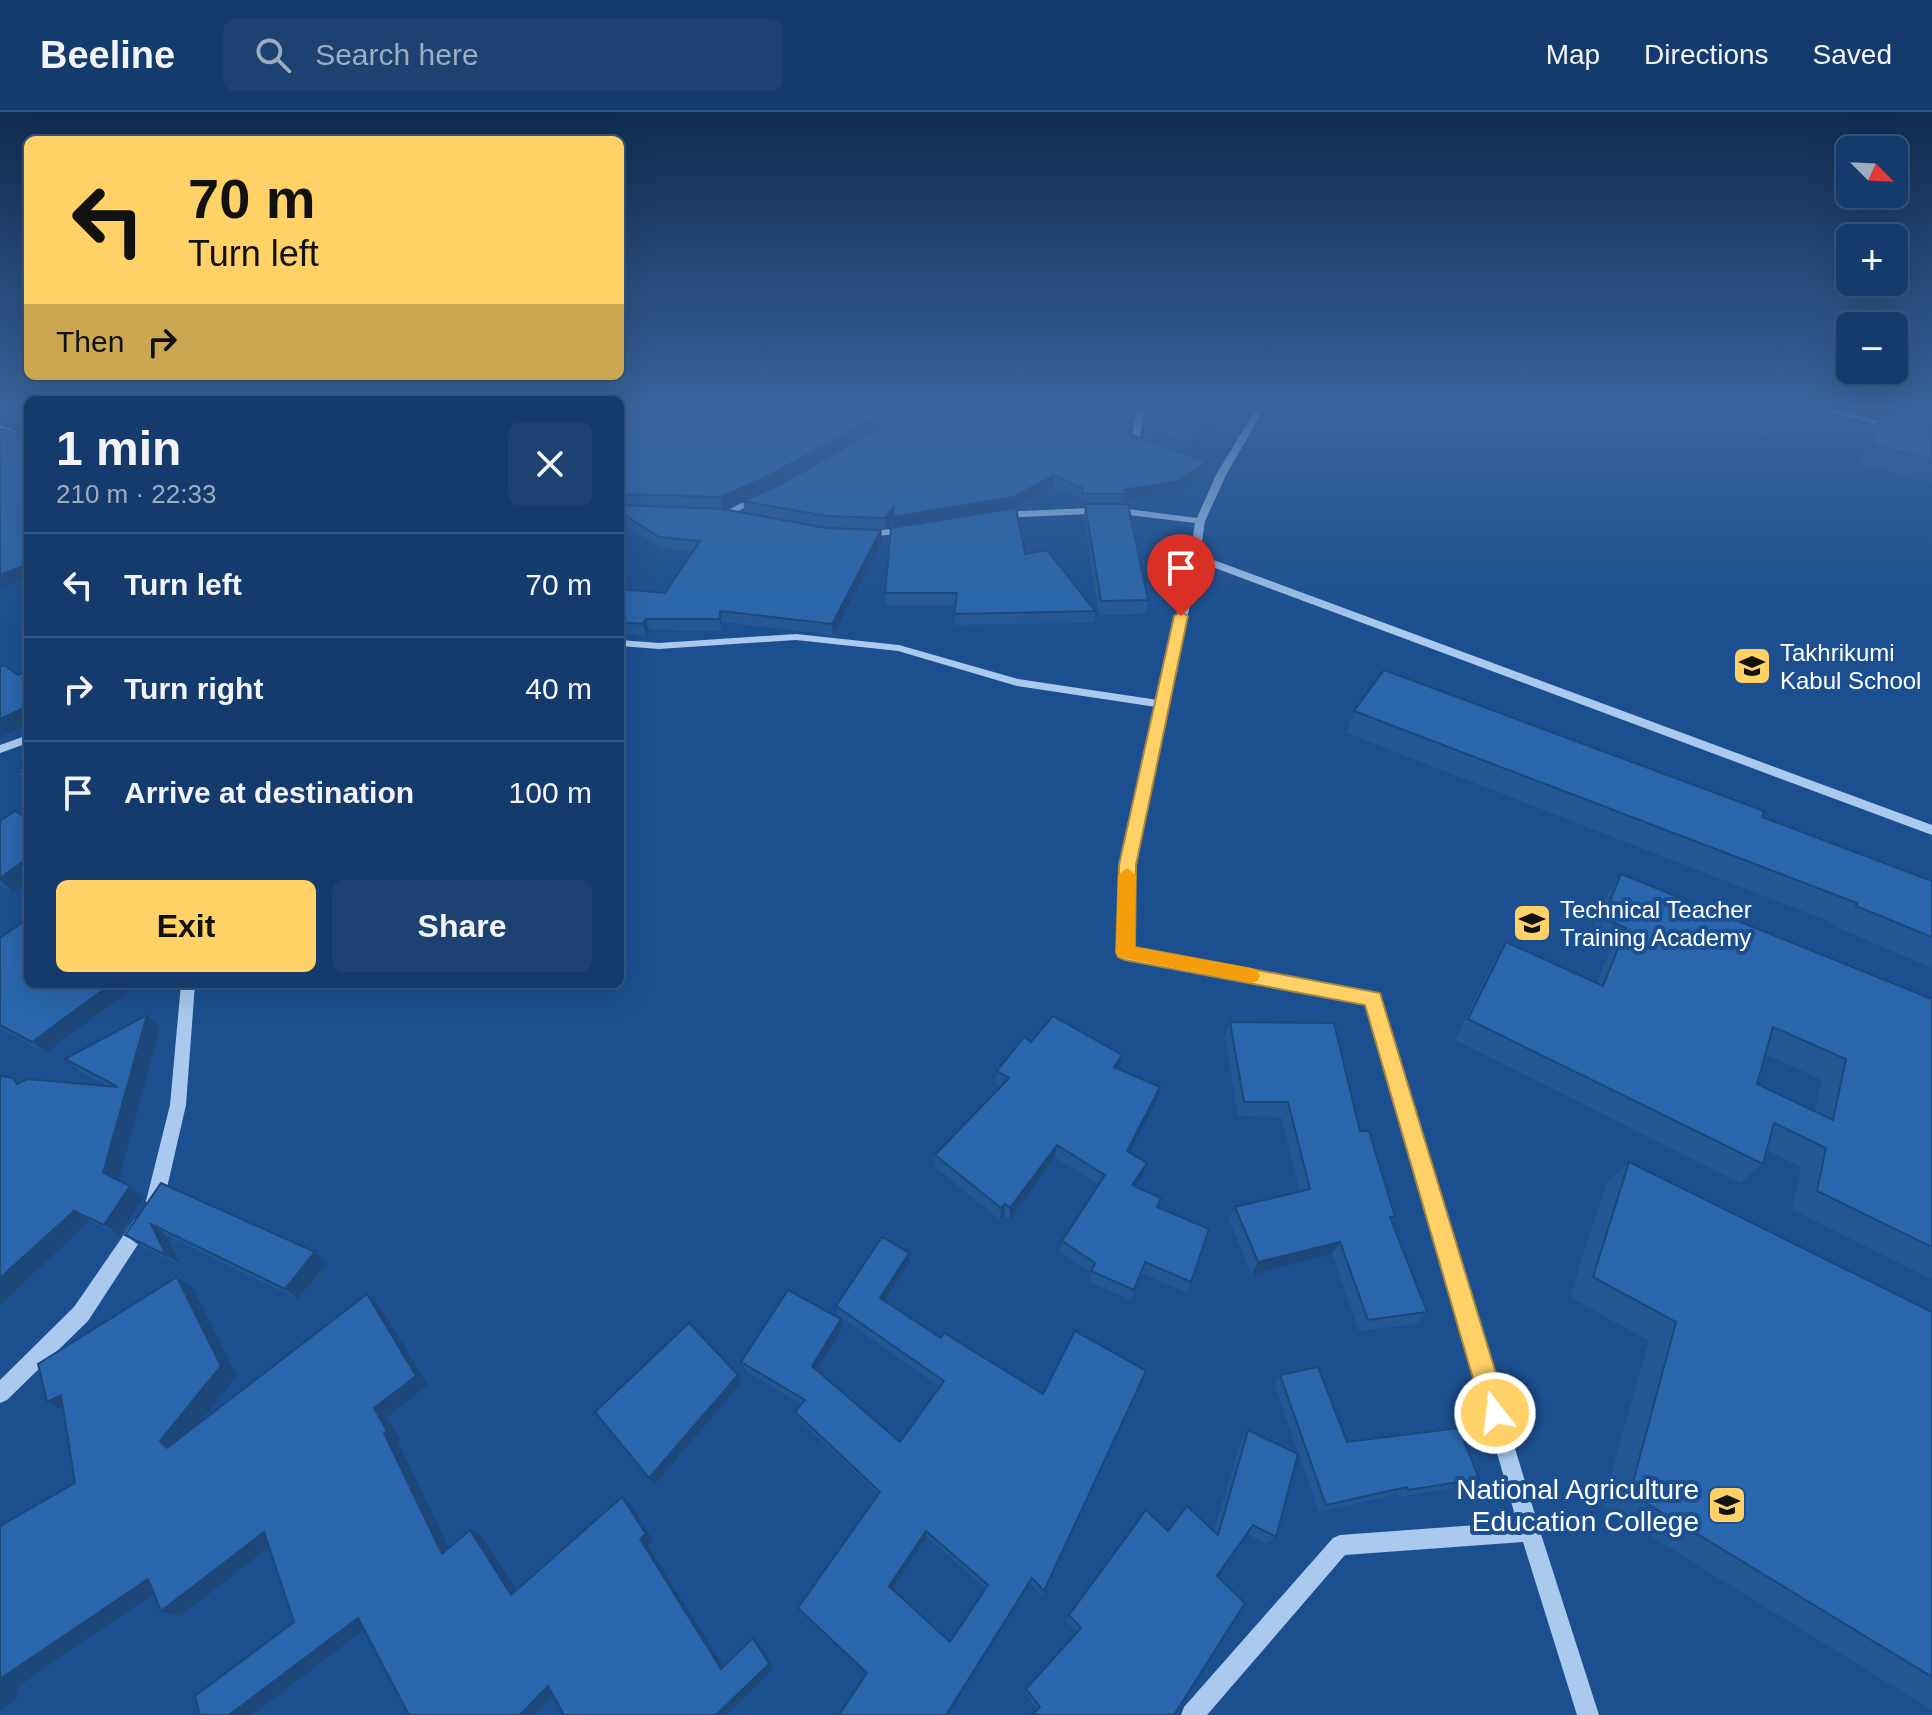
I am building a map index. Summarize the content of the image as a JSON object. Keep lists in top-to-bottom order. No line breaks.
{"places":{"school or university":["Takhrikumi Kabul School","Technical Teacher Training Academy","National Agriculture Education College"]},"north":"bottom right","page":{"header":"Beeline","search":"Search here","nav":["Map","Directions","Saved"],"map_buttons":["+","−"],"turn":["70 m","Turn left"],"then":"Then","heading":["1 min","210 m · 22:33"],"list":[{"name":"Turn left","value":"70 m"},{"name":"Turn right","value":"40 m"},{"name":"Arrive at destination","value":"100 m"}],"buttons":["Exit","Share"]}}
